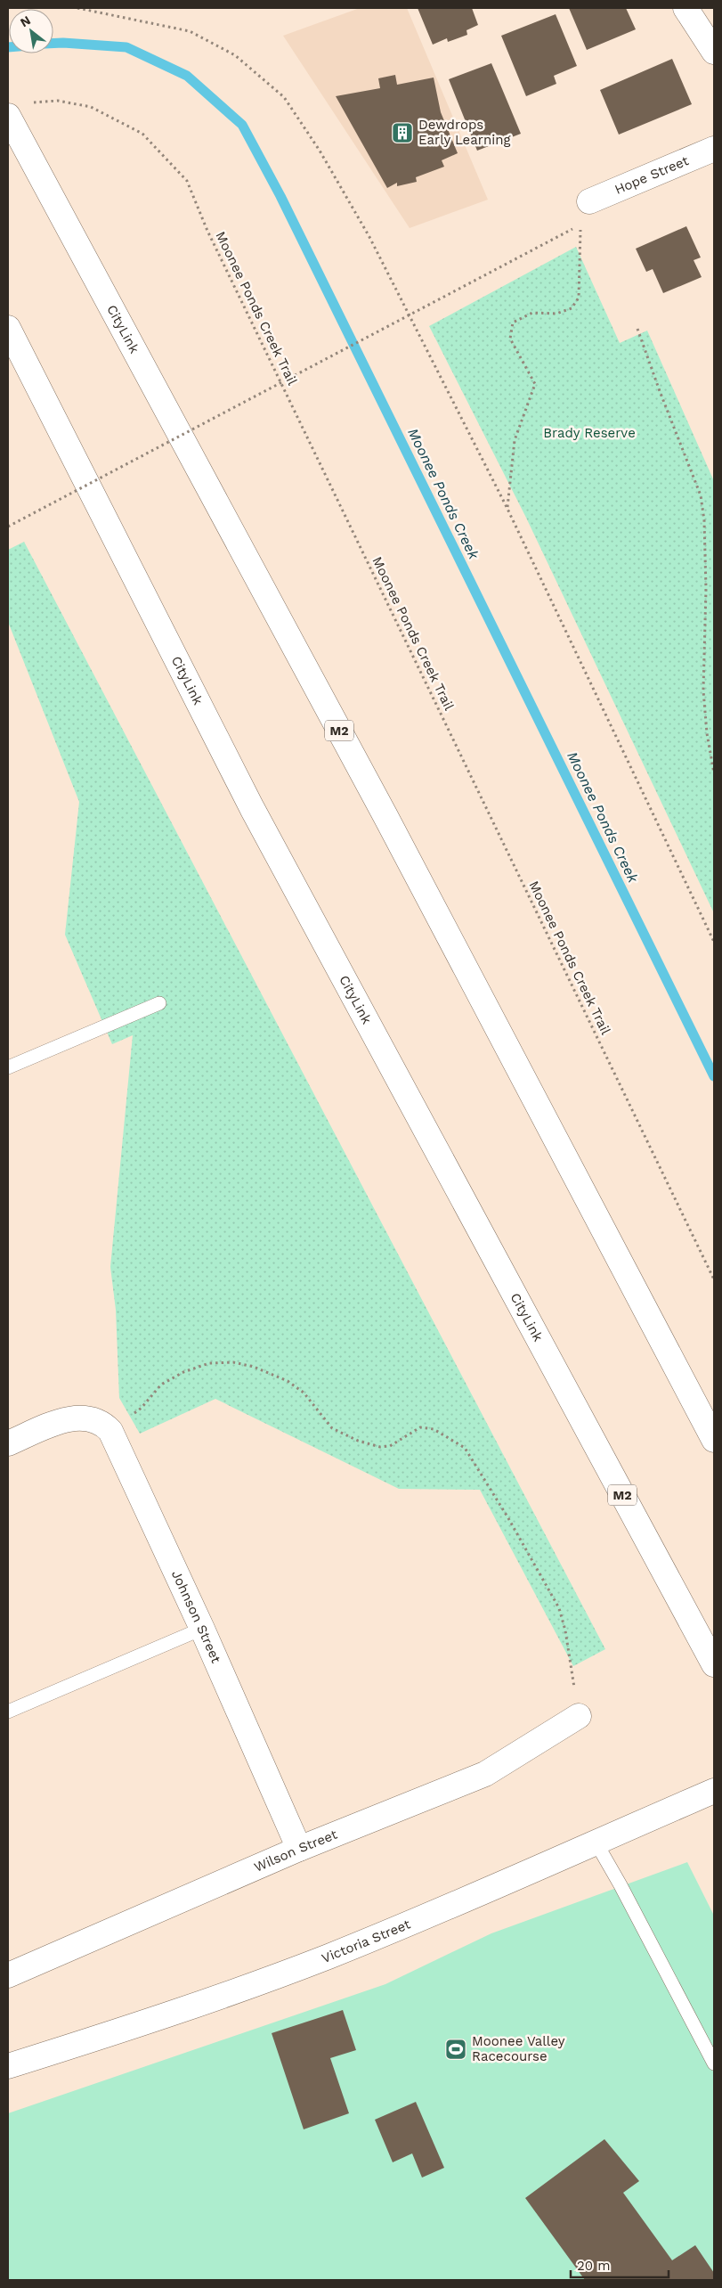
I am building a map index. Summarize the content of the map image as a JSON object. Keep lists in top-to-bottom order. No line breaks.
{"streets":{"main road":["Hope Street","CityLink","M2","Johnson Street","Wilson Street","Victoria Street"],"path":["Moonee Ponds Creek Trail"]},"crossings":[["Johnson Street","Wilson Street"]],"water":["Moonee Ponds Creek"],"parks":["Brady Reserve"],"places":{"building":["Dewdrops Early Learning"],"sports":["Moonee Valley Racecourse"]},"scale_bar":"20 m","north":"top left"}
